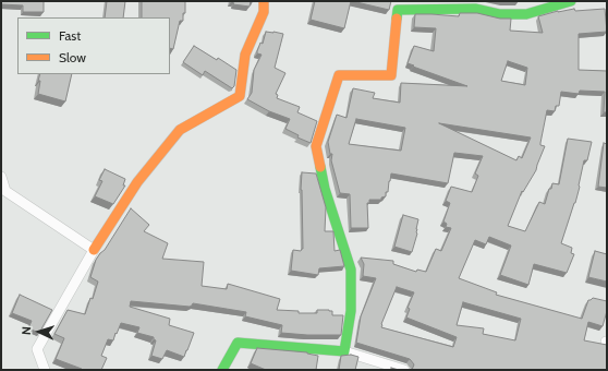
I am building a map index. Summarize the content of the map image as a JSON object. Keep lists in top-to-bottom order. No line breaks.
{"legend":["Fast","Slow"],"north":"left"}
